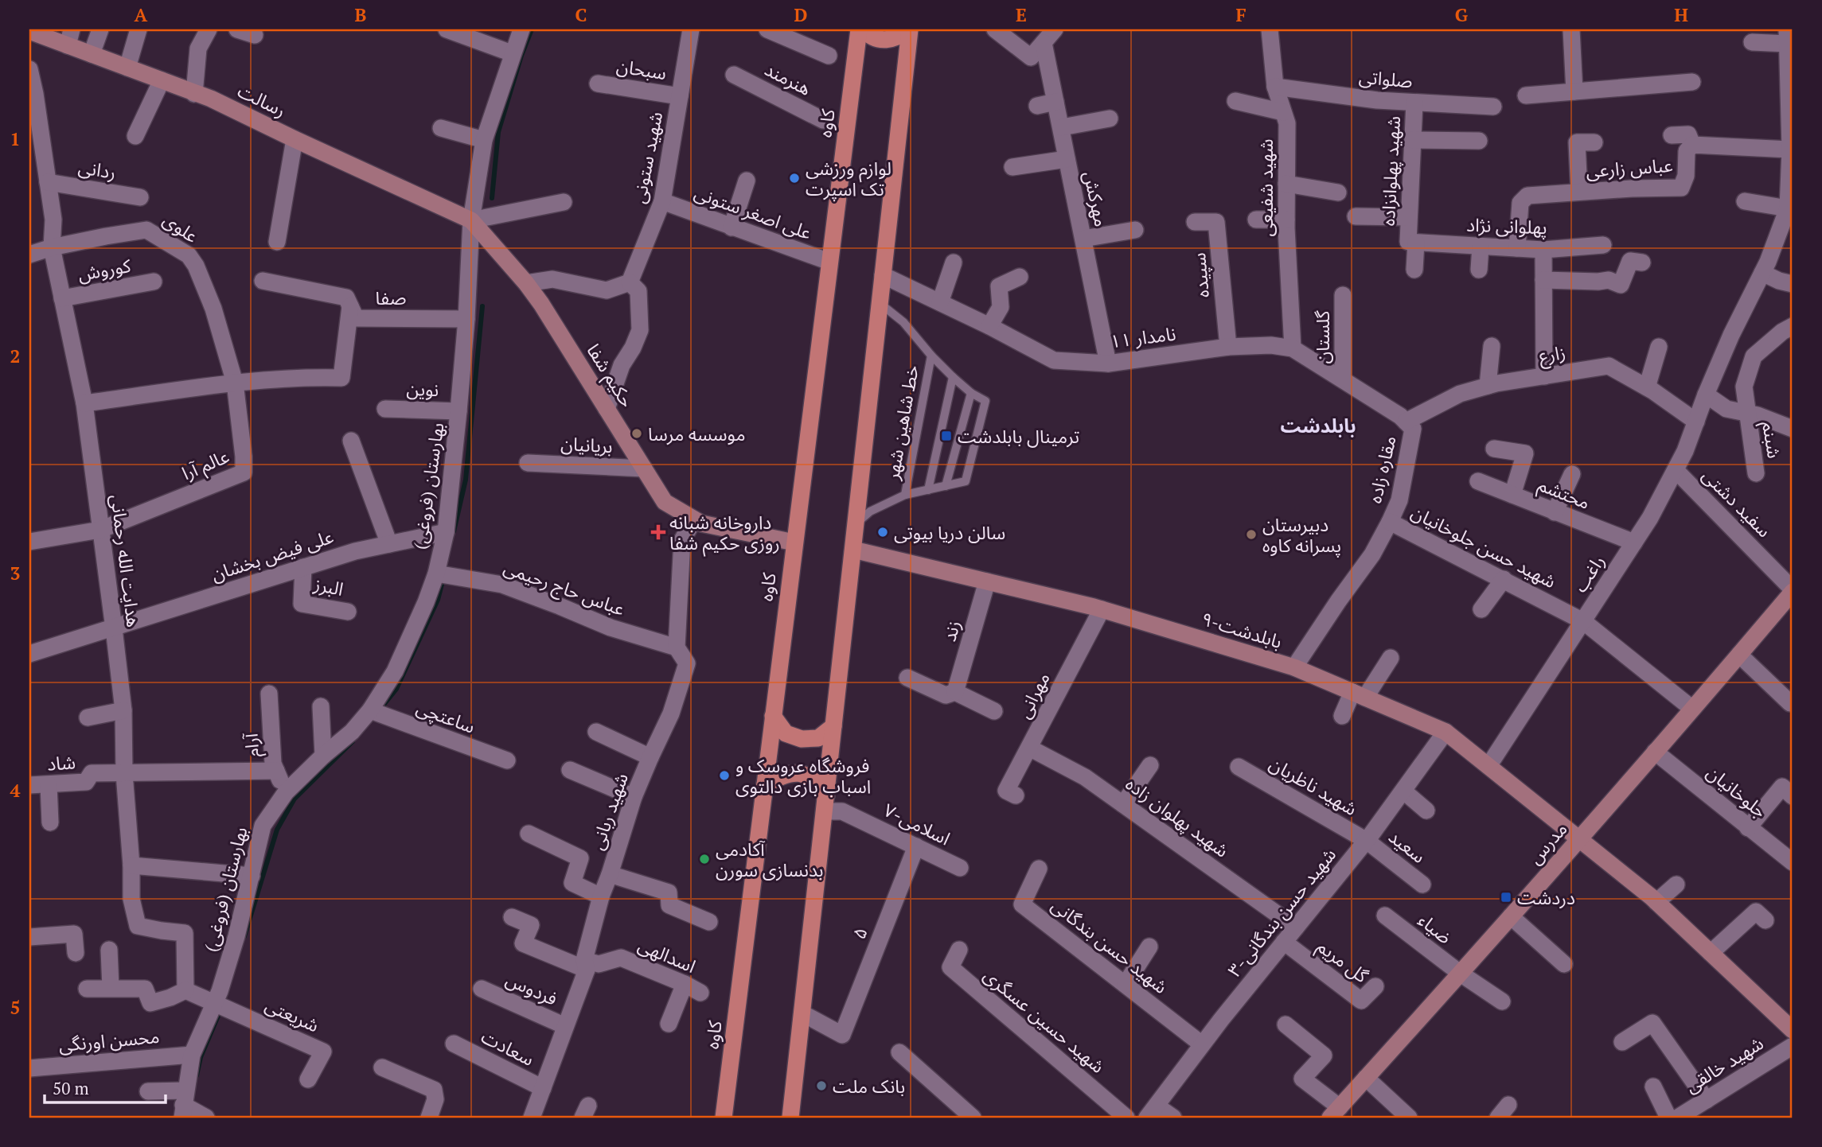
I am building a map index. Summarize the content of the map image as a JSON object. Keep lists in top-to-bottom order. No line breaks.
{"streets":{"main road":["کاوه"],"street":["سبحان","هنرمند","صلواتی","رسالت","شهید ستونی","عباس زارعی","ردانی","شهید پهلوانزاده","شهید شفیعی","مهرکش","علی اصغر ستونی","پهلوانی نژاد","علوی","کوروش","سپیده","صفا","۱۱ نامدار","گلستان","زارع","حکیم شفا","نوین","شبنم","بریانیان","عالم آرا","مقاره زاده","بهارستان (فروغی)","محتشم","سفید دشتی","شهید حسن جلوخانیان","علی فیض بخشان","هدایت الله رحمانی","راغب","البرز","عباس حاج رحیمی","۹-بابلدشت","زند","مهرانی","ساعتچی","آرام","شاد","شهید ناظریان","جلوخانیان","شهید ربانی","شهید پهلوان زاده","۷-اسلامی","مدرس","سعید","۳-شهید حسن بندگانی","ضیاء","۵","شهید حسن بندگانی","اسدالهی","گل مریم","فردوس","شریعتی","شهید حسین عسگری","محسن اورنگی","سعادت","شهید خالقی"],"lane":["خط شاهین شهر"]},"crossings":[["سبحان","شهید ستونی"],["صلواتی","شهید پهلوانزاده"],["صلواتی","شهید شفیعی"],["رسالت","حکیم شفا"],["رسالت","بهارستان (فروغی)"],["کاوه","علی اصغر ستونی"],["کاوه","حکیم شفا"],["شهید ستونی","علی اصغر ستونی"],["عباس زارعی","پهلوانی نژاد"],["عباس زارعی","راغب"],["ردانی","هدایت الله رحمانی"],["شهید پهلوانزاده","پهلوانی نژاد"],["شهید شفیعی","۱۱ نامدار"],["مهرکش","۱۱ نامدار"],["علوی","عالم آرا"],["علوی","هدایت الله رحمانی"],["کوروش","هدایت الله رحمانی"],["سپیده","۱۱ نامدار"],["صفا","بهارستان (فروغی)"],["۱۱ نامدار","گلستان"],["۱۱ نامدار","زارع"],["۱۱ نامدار","مقاره زاده"],["زارع","مقاره زاده"],["زارع","راغب"],["حکیم شفا","بریانیان"],["حکیم شفا","بهارستان (فروغی)"],["حکیم شفا","شهید ربانی"],["نوین","بهارستان (فروغی)"],["عالم آرا","هدایت الله رحمانی"],["مقاره زاده","شهید حسن جلوخانیان"],["مقاره زاده","۹-بابلدشت"],["بهارستان (فروغی)","علی فیض بخشان"],["بهارستان (فروغی)","عباس حاج رحیمی"],["بهارستان (فروغی)","ساعتچی"],["بهارستان (فروغی)","آرام"],["بهارستان (فروغی)","شریعتی"],["بهارستان (فروغی)","محسن اورنگی"],["محتشم","راغب"],["سفید دشتی","راغب"],["سفید دشتی","مدرس"],["شهید حسن جلوخانیان","راغب"],["شهید حسن جلوخانیان","مدرس"],["علی فیض بخشان","هدایت الله رحمانی"],["علی فیض بخشان","البرز"],["هدایت الله رحمانی","شاد"],["راغب","۹-بابلدشت"],["عباس حاج رحیمی","شهید ربانی"],["۹-بابلدشت","زند"],["۹-بابلدشت","مهرانی"],["۹-بابلدشت","مدرس"],["۹-بابلدشت","۳-شهید حسن بندگانی"],["مهرانی","شهید پهلوان زاده"],["شهید ناظریان","سعید"],["شهید ناظریان","۳-شهید حسن بندگانی"],["جلوخانیان","مدرس"],["شهید ربانی","اسدالهی"],["شهید ربانی","فردوس"],["شهید ربانی","سعادت"],["شهید پهلوان زاده","۳-شهید حسن بندگانی"],["۷-اسلامی","۵"],["مدرس","ضیاء"],["سعید","۳-شهید حسن بندگانی"],["۳-شهید حسن بندگانی","شهید حسن بندگانی"],["۳-شهید حسن بندگانی","گل مریم"]],"districts":["بابلدشت"],"places":{"other":["لوازم ورزشی تک اسپرت","موسسه مرسا","سالن دریا بیوتی","دبیرستان پسرانه کاوه","فروشگاه عروسک و اسباب بازی دالتوی","آکادمی بدنسازی سورن","بانک ملت"],"transit":["ترمینال بابلدشت","دردشت"],"health":["داروخانه شبانه‌ روزی حکیم شفا"]},"scale_bar":"50 m","grid":{"columns":["A","B","C","D","E","F","G","H"],"rows":["1","2","3","4","5"]}}
